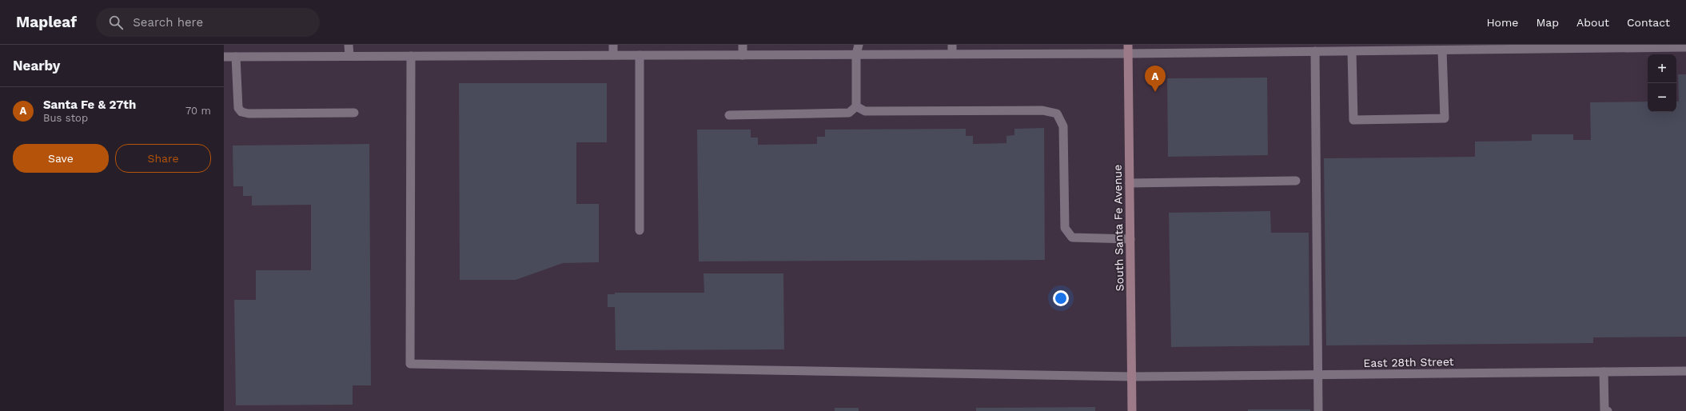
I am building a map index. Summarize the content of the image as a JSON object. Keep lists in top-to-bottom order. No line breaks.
{"streets":{"main road":["South Santa Fe Avenue"],"street":["East 28th Street"]},"crossings":[["South Santa Fe Avenue","East 28th Street"]],"page":{"header":"Mapleaf","search":"Search here","nav":["Home","Map","About","Contact"],"heading":"Nearby","map_buttons":["+","−"],"pins":"A","list":[{"mark":"A","name":"Santa Fe & 27th","note":"Bus stop","value":"70 m"}],"buttons":["Save","Share"]}}
